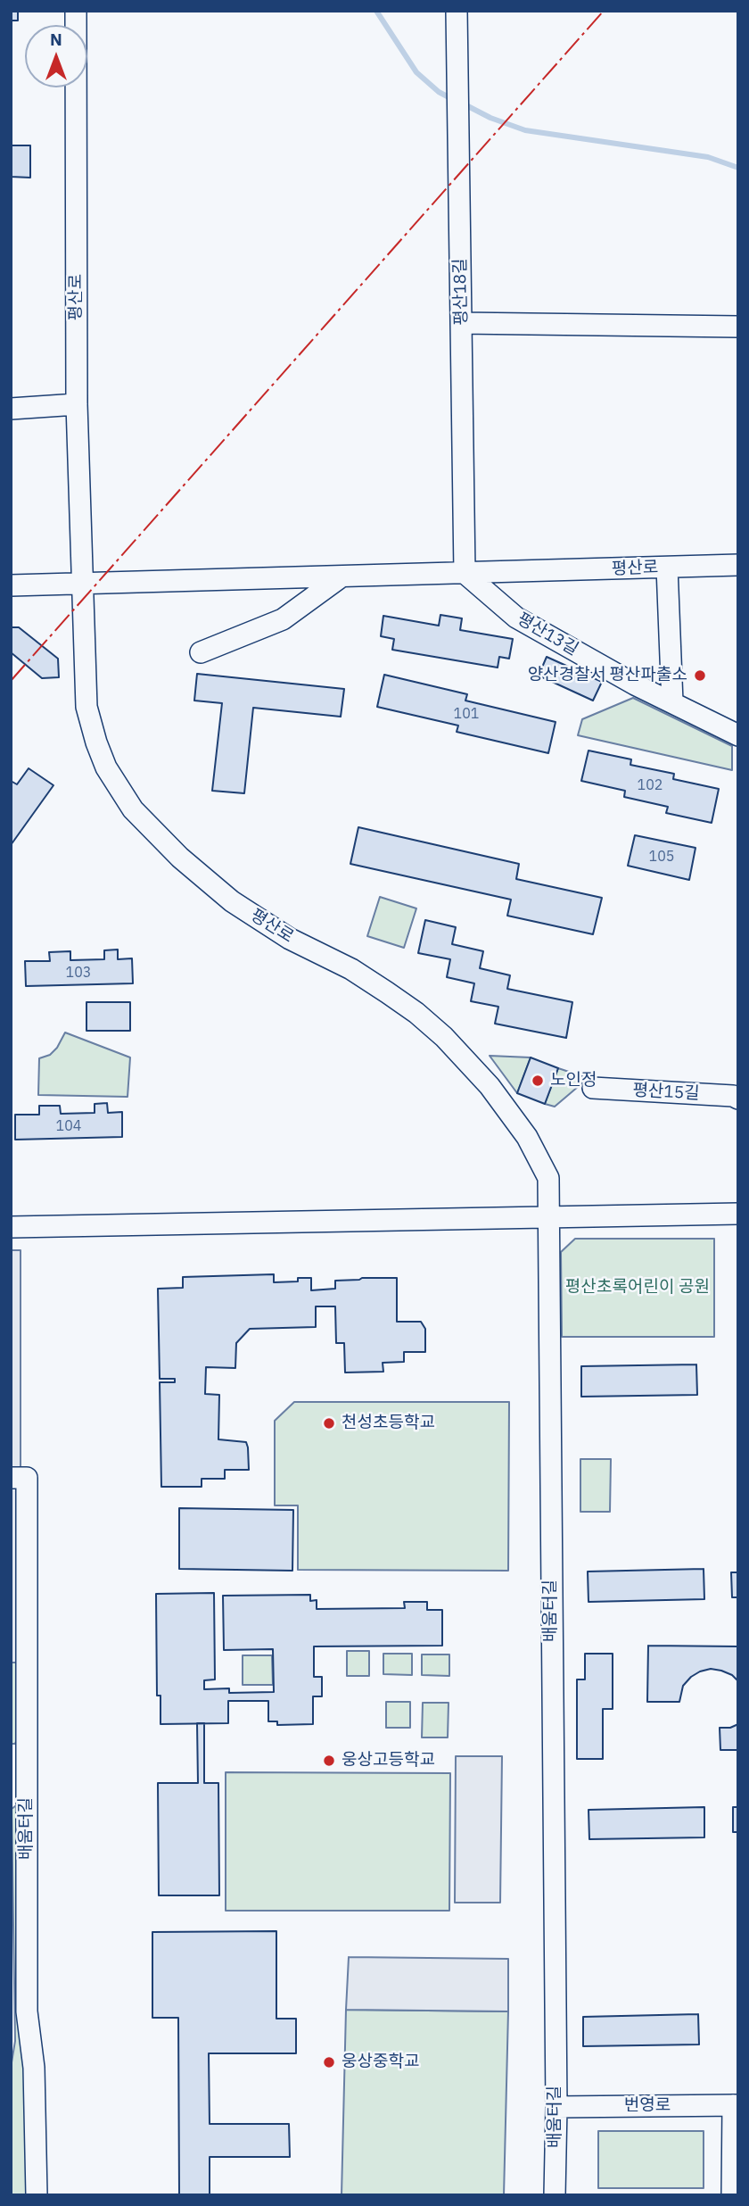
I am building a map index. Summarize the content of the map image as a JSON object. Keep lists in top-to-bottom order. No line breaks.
{"streets":{"street":["평산18길","평산로","평산13길","평산15길","배움터길","번영로"]},"crossings":[["평산18길","평산로"],["평산18길","평산13길"],["평산로","평산13길"],["평산로","배움터길"],["배움터길","번영로"]],"parks":["평산초록어린이 공원"],"places":["양산경찰서 평산파출소","노인정","천성초등학교","웅상고등학교","웅상중학교"],"house_numbers":["101","102","105","103","104"],"north":"top"}
